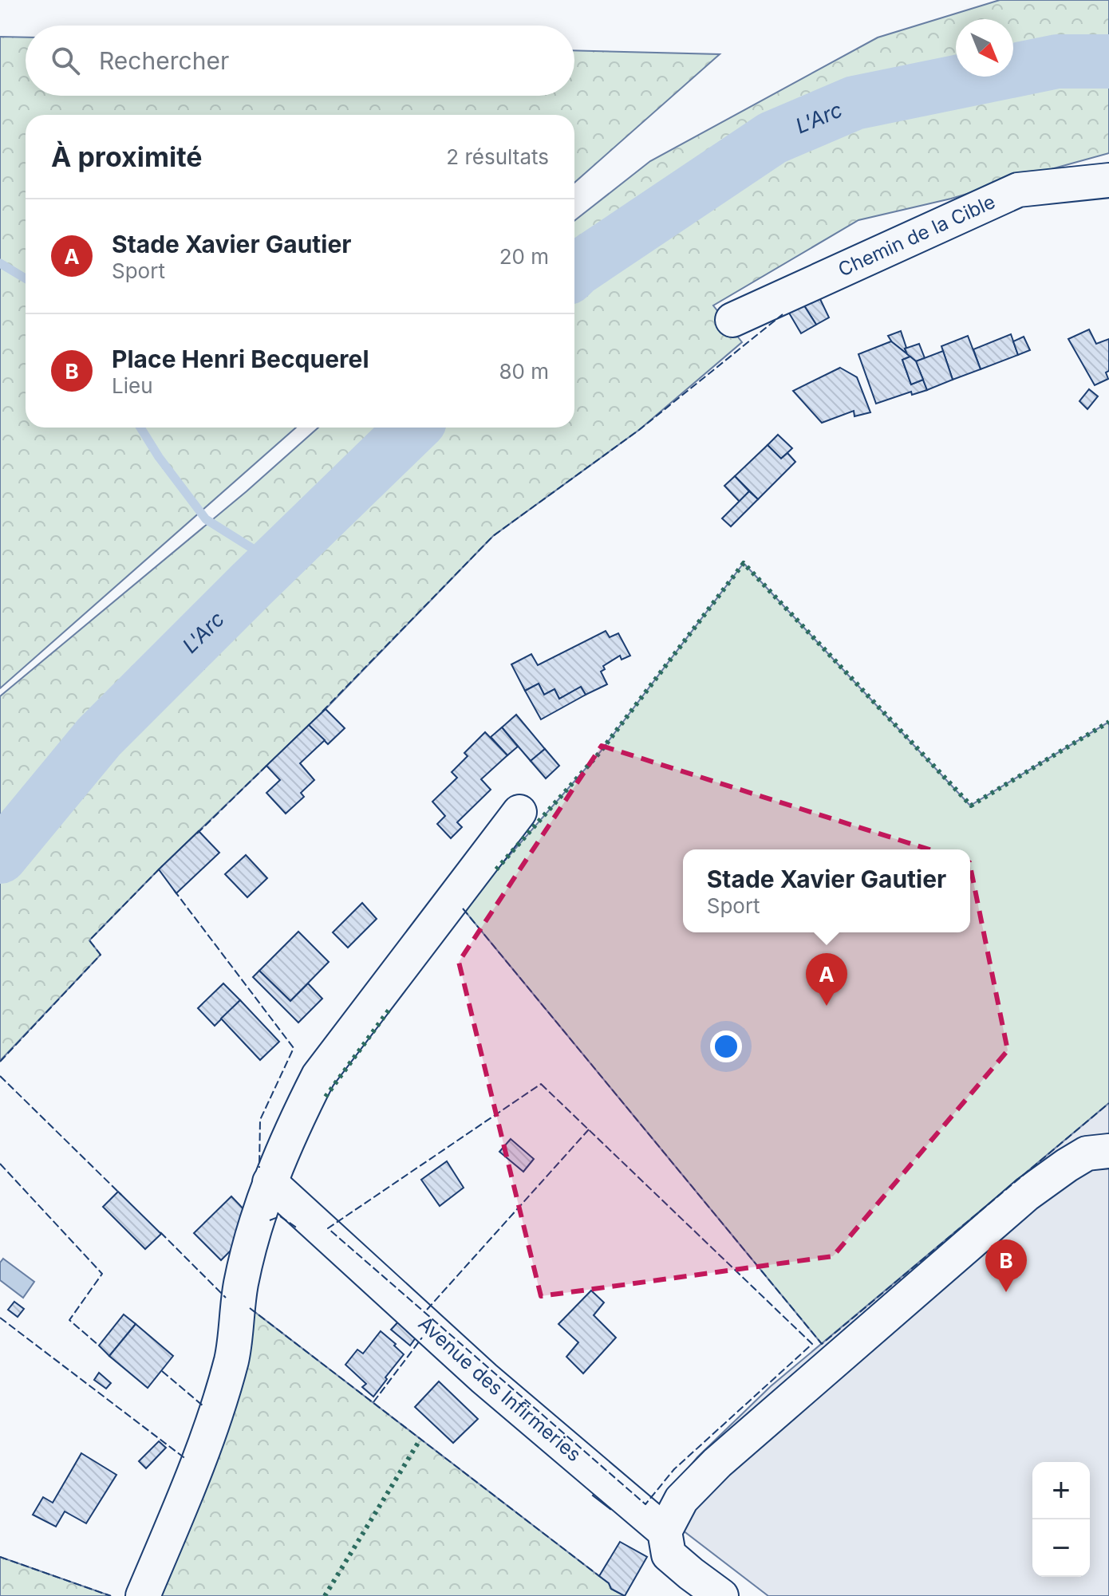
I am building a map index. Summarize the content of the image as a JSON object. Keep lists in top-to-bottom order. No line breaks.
{"streets":{"street":["Chemin de la Cible","Avenue des Infirmeries"]},"water":["L'Arc"],"north":"bottom right","page":{"search":"Rechercher","heading":["À proximité","2 résultats"],"list":[{"mark":"A","name":"Stade Xavier Gautier","note":"Sport","value":"20 m"},{"mark":"B","name":"Place Henri Becquerel","note":"Lieu","value":"80 m"}],"popup":["Stade Xavier Gautier","Sport"],"pins":["A","B"],"map_buttons":["+","−"]}}
